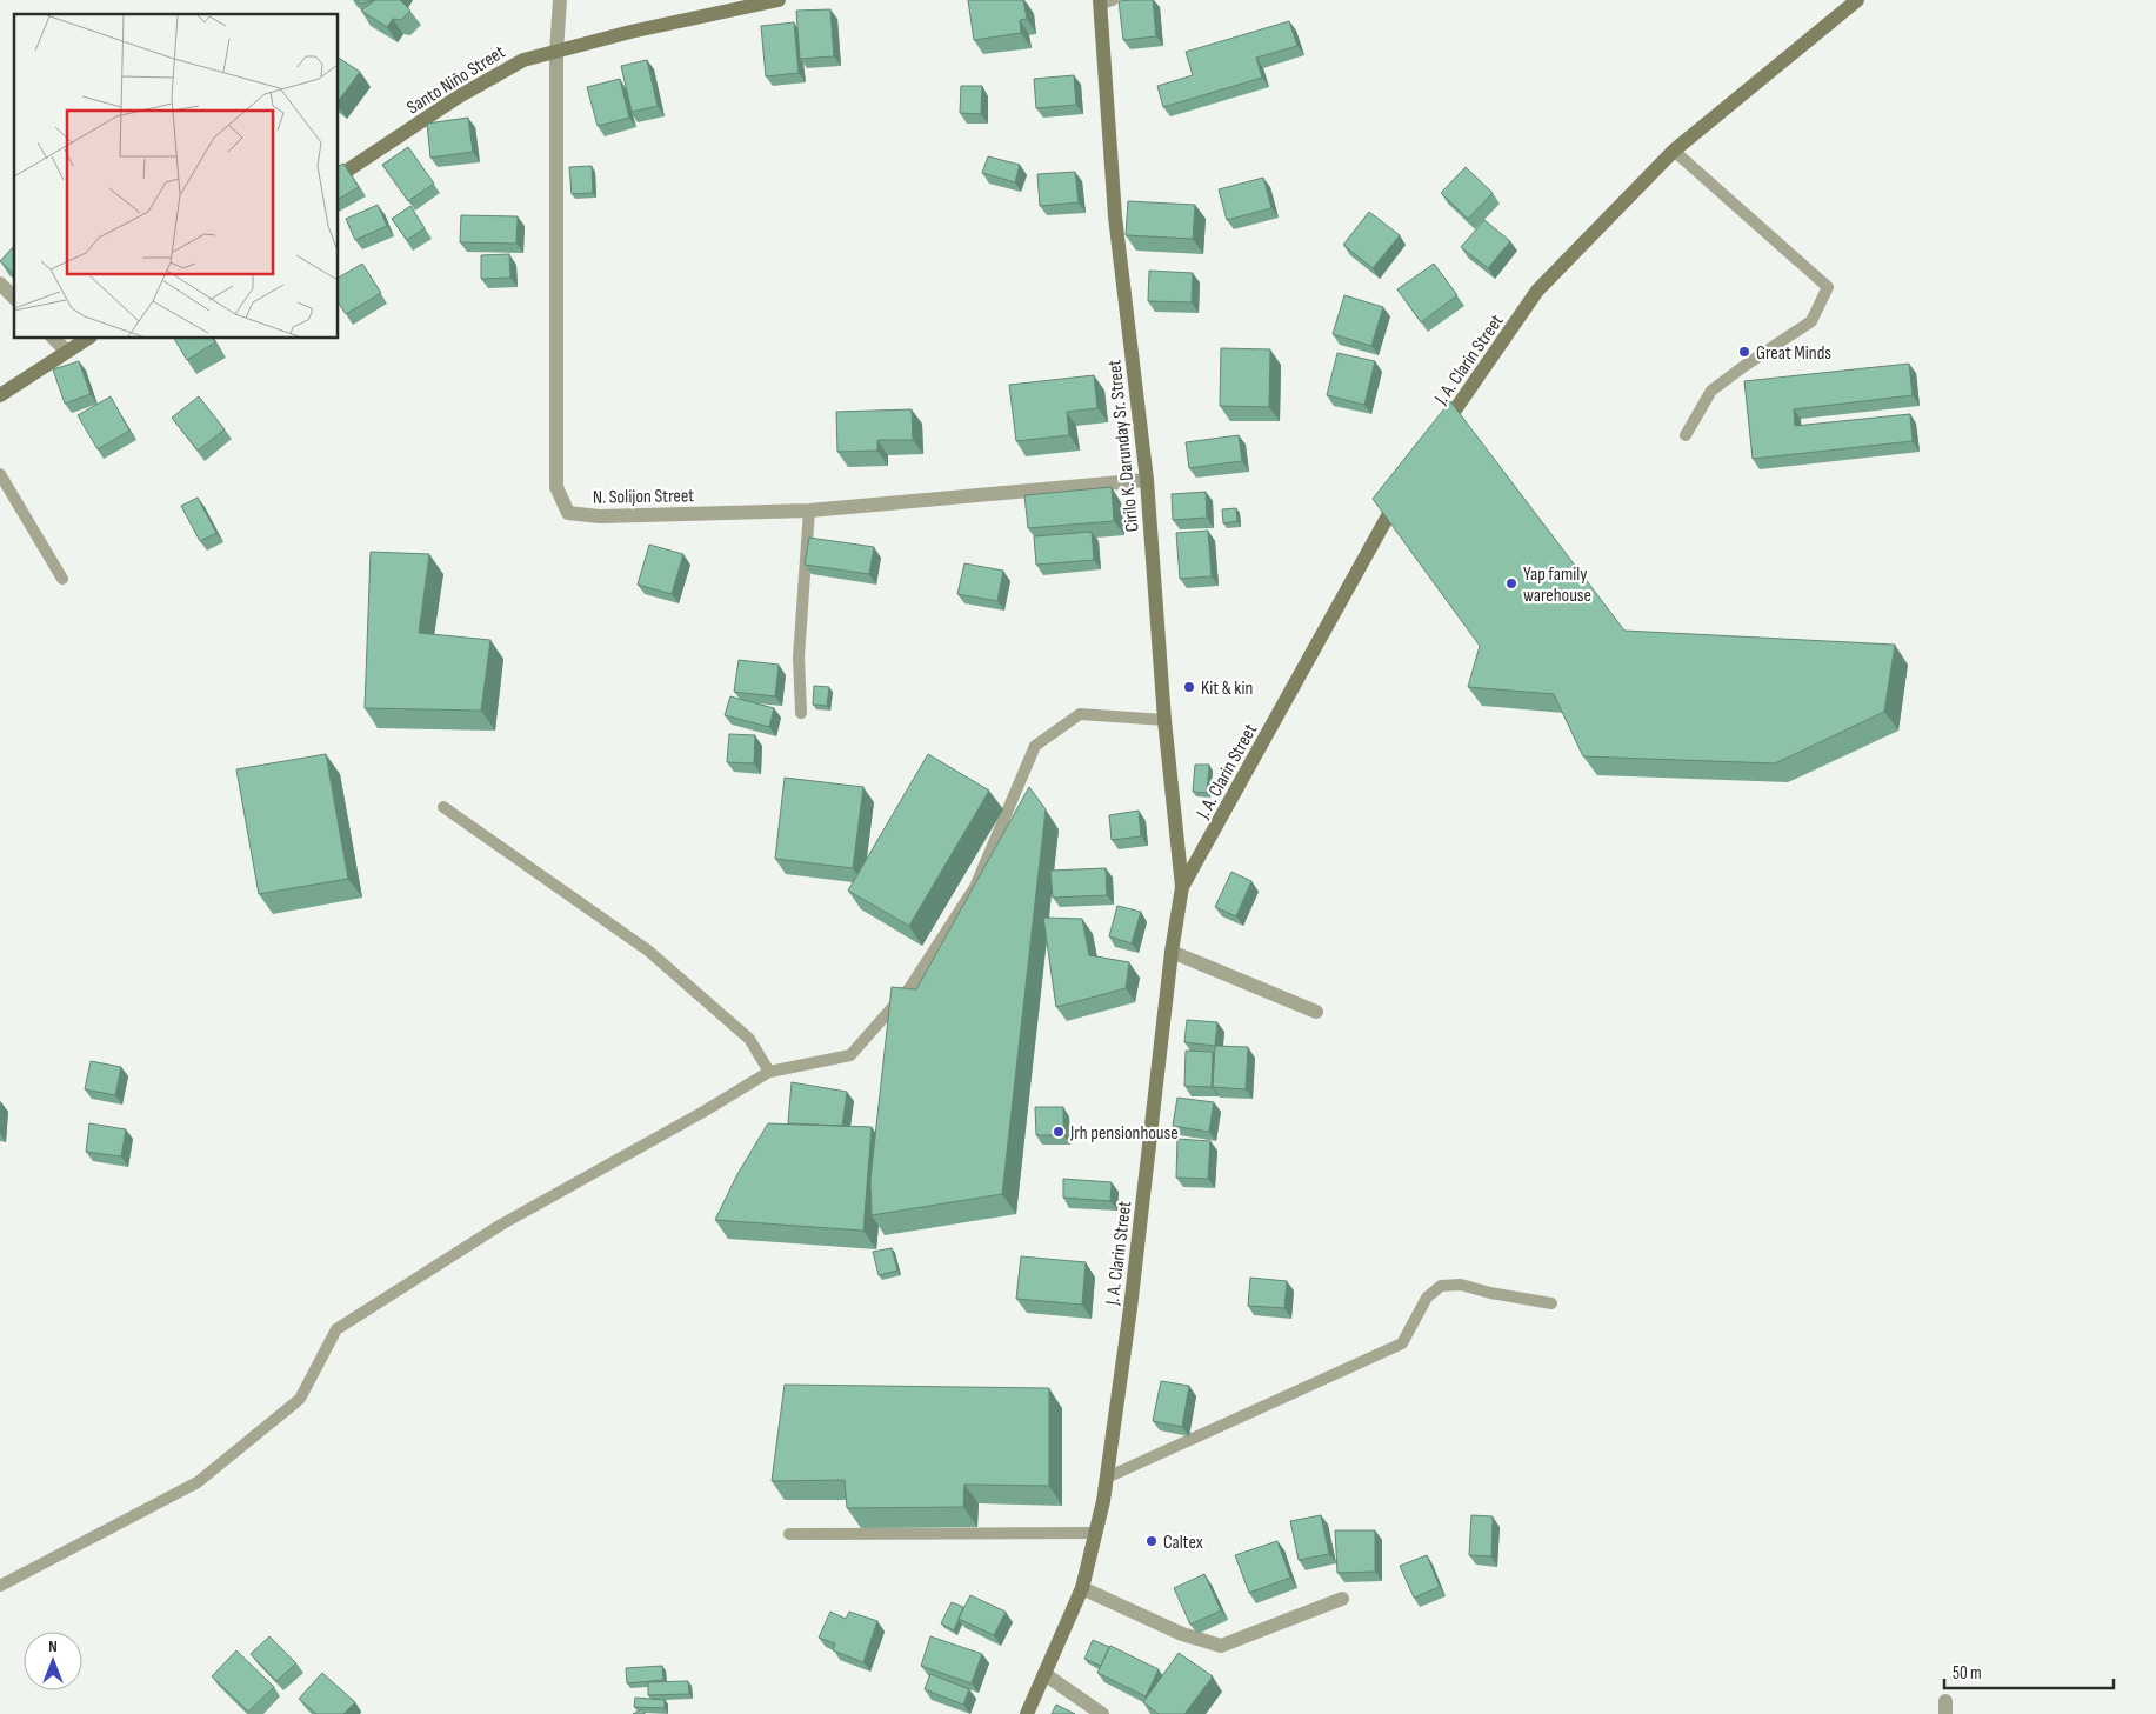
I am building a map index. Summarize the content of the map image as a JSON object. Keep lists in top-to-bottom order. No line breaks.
{"streets":{"main road":["Santo Niño Street","J. A. Clarin Street","Cirilo K. Darunday Sr. Street"],"street":["N. Solijon Street"]},"crossings":[["Santo Niño Street","N. Solijon Street"],["J. A. Clarin Street","Cirilo K. Darunday Sr. Street"],["Cirilo K. Darunday Sr. Street","N. Solijon Street"]],"places":["Great Minds","Yap family warehouse","Kit & kin","Jrh pensionhouse","Caltex"],"scale_bar":"50 m","north":"top"}
